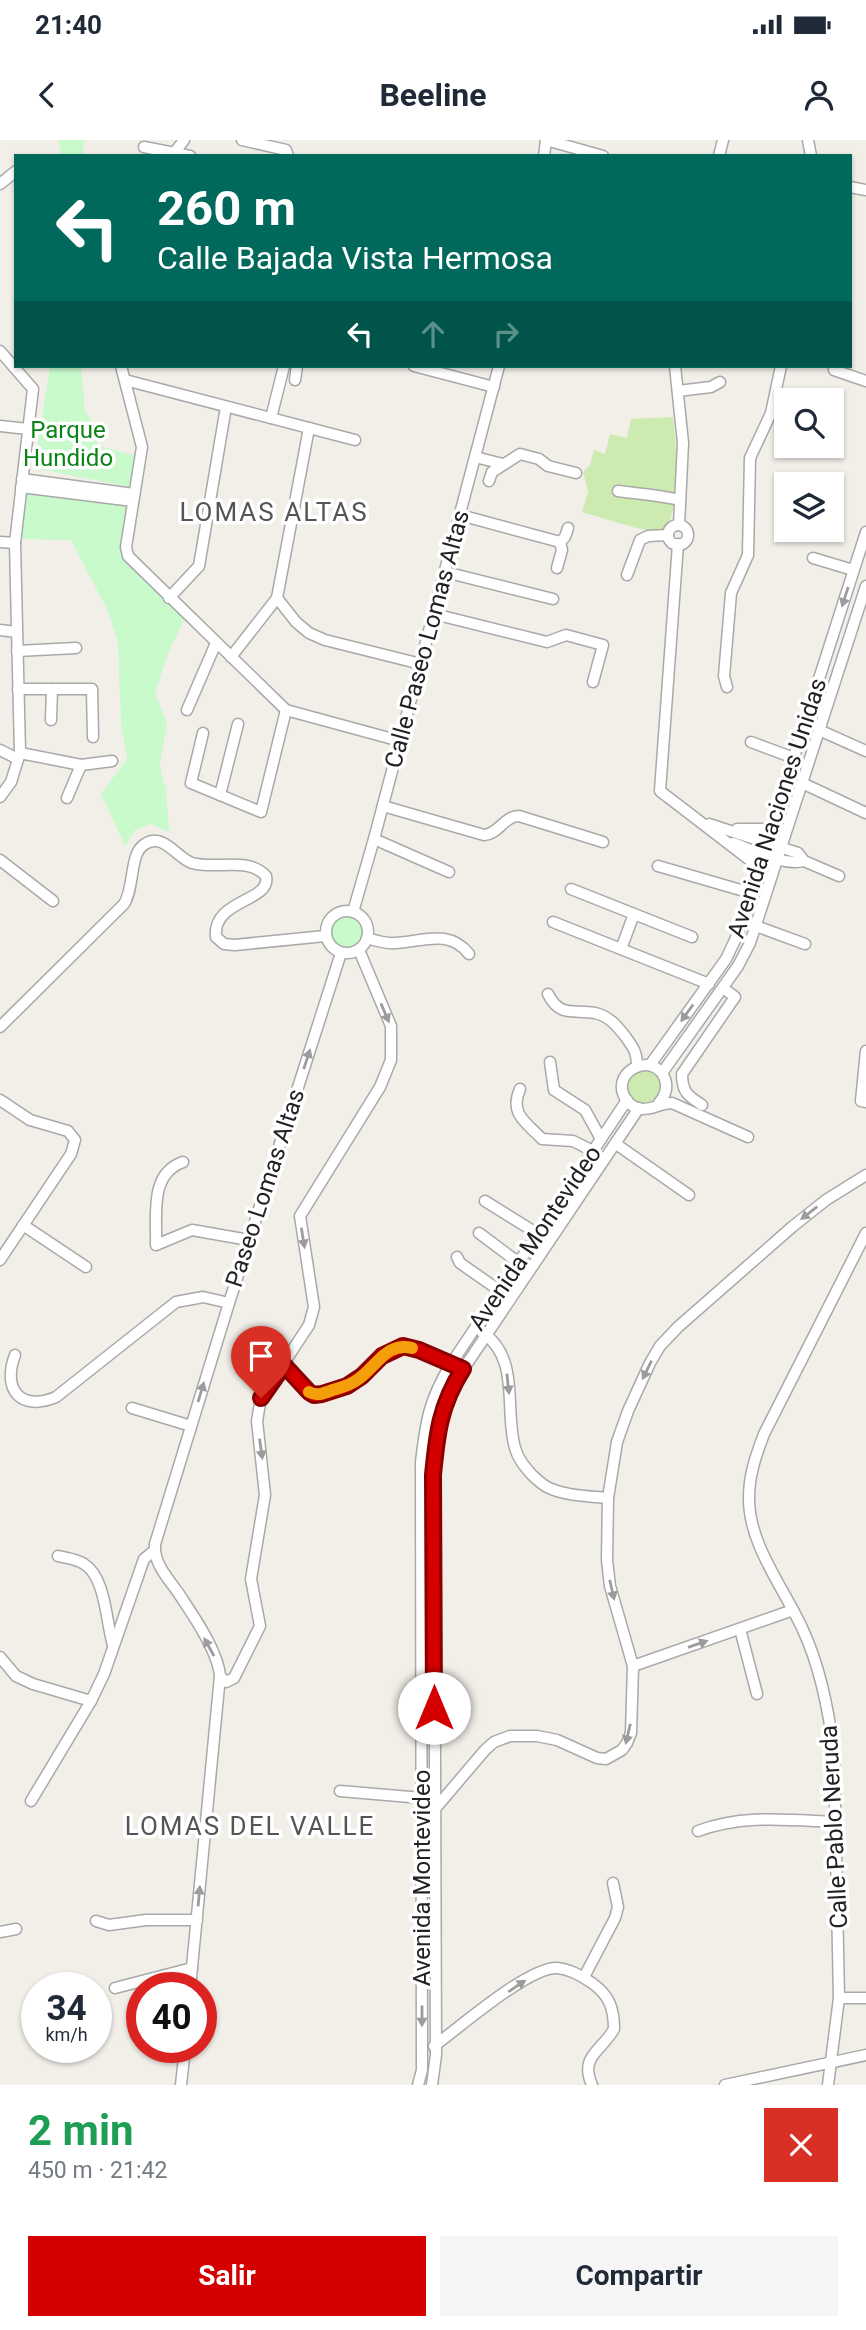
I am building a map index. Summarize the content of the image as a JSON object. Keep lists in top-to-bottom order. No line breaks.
{"streets":{"street":["Calle Paseo Lomas Altas","Avenida Naciones Unidas","Paseo Lomas Altas","Avenida Montevideo","Calle Pablo Neruda"]},"crossings":[["Calle Paseo Lomas Altas","Paseo Lomas Altas"],["Avenida Naciones Unidas","Avenida Montevideo"]],"districts":["LOMAS ALTAS","LOMAS DEL VALLE"],"parks":["Parque Hundido"],"page":{"status":"21:40","header":"Beeline","turn":["260 m","Calle Bajada Vista Hermosa"],"speed":"34 km/h","limit":"40","heading":["2 min","450 m · 21:42"],"buttons":["Salir","Compartir"]}}
